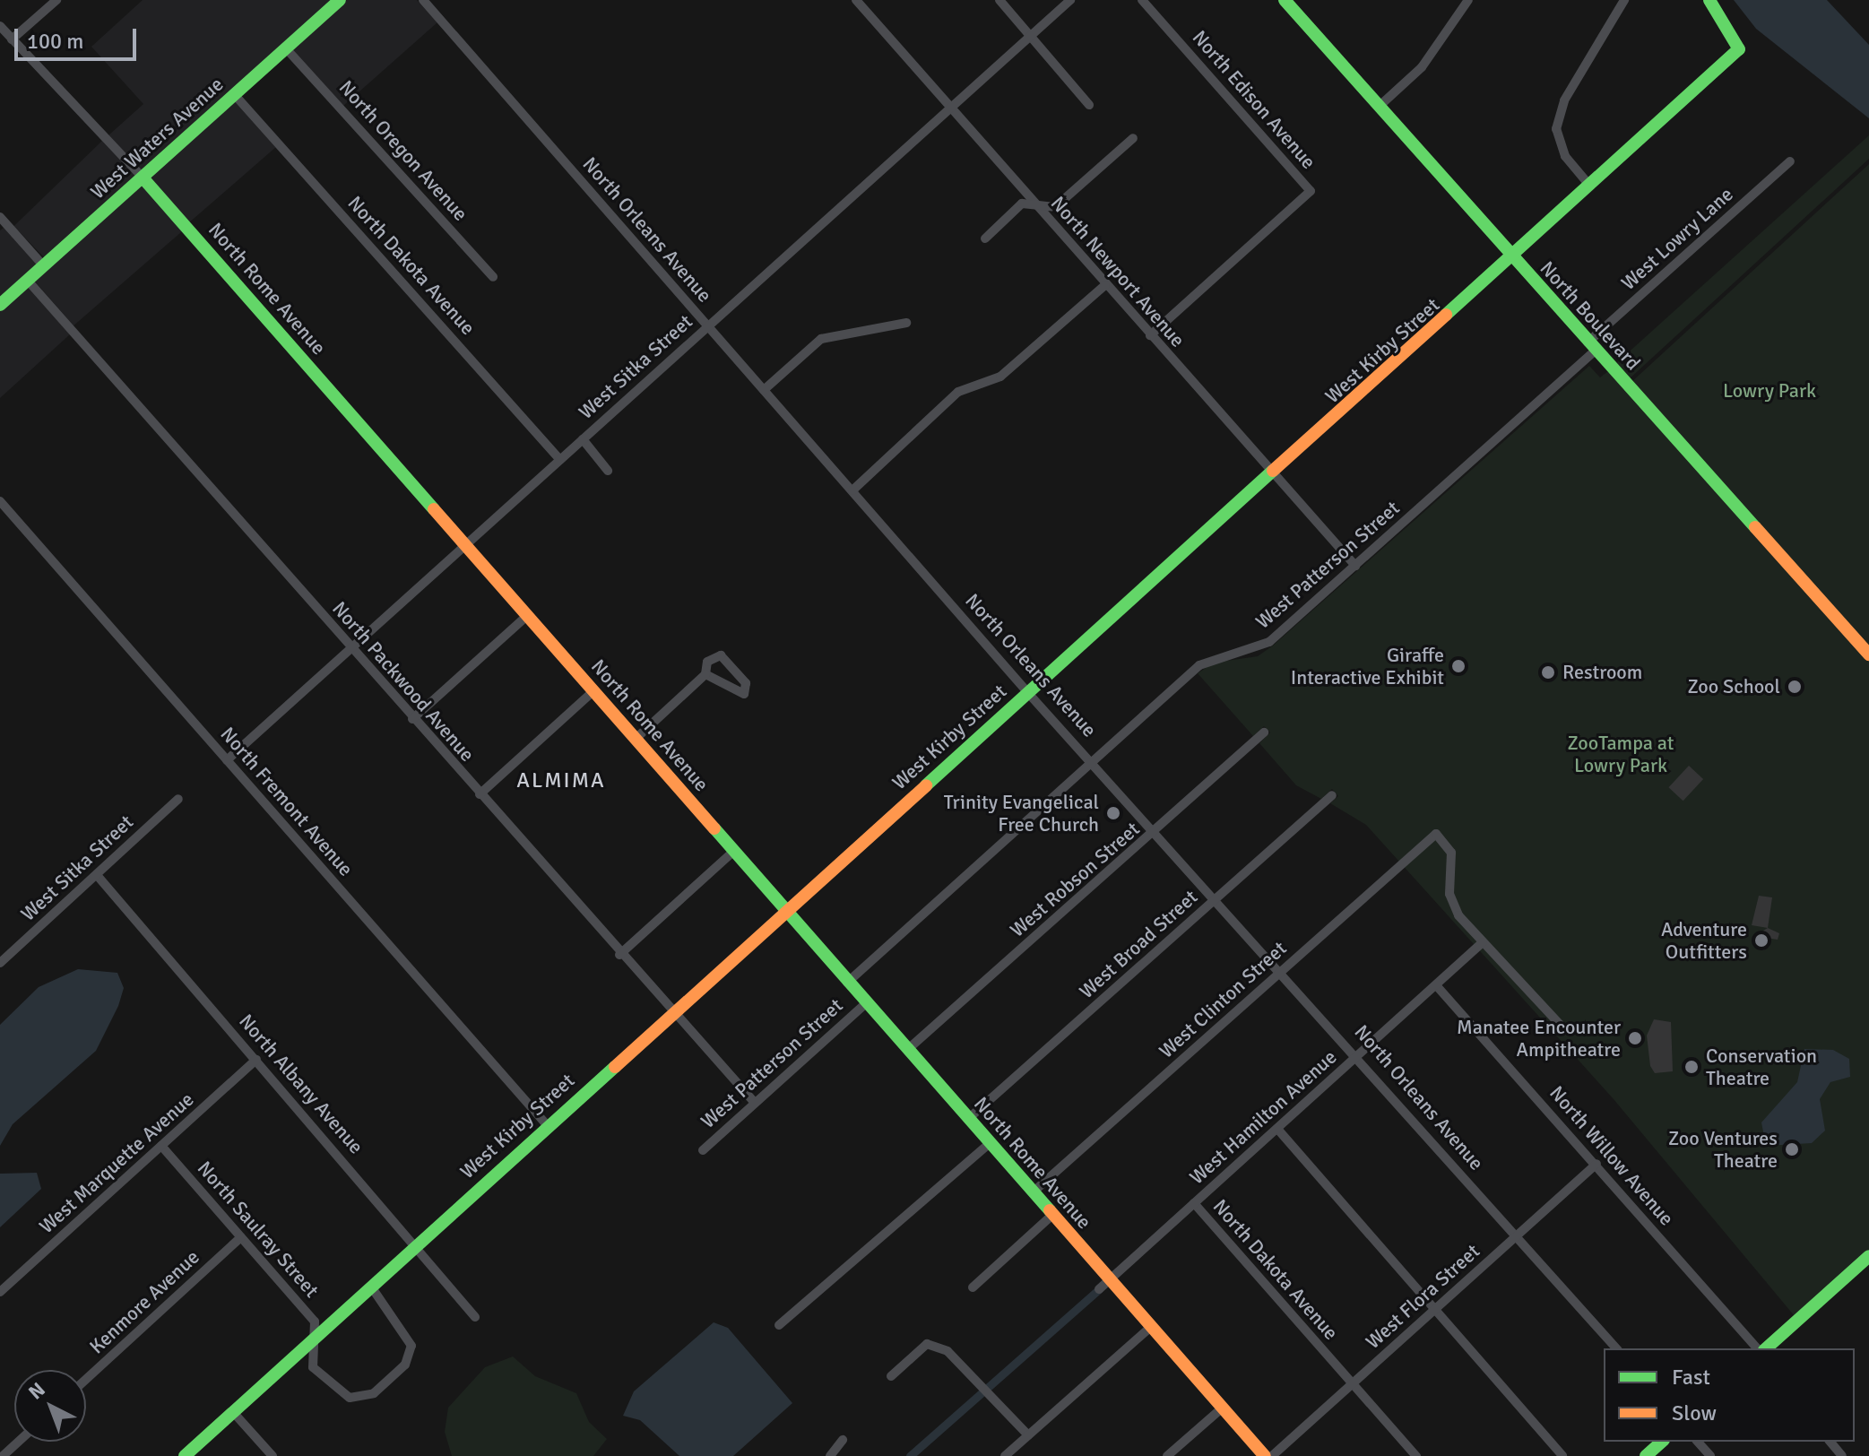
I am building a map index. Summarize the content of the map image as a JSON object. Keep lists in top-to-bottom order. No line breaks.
{"streets":{"street":["North Edison Avenue","West Waters Avenue","North Oregon Avenue","North Orleans Avenue","West Lowry Lane","North Dakota Avenue","North Newport Avenue","North Rome Avenue","North Boulevard","West Kirby Street","West Sitka Street","West Patterson Street","North Packwood Avenue","North Fremont Avenue","West Robson Street","West Broad Street","West Clinton Street","North Albany Avenue","West Hamilton Avenue","North Willow Avenue","West Marquette Avenue","North Saulray Street","West Flora Street","Kenmore Avenue"]},"crossings":[["North Edison Avenue","North Newport Avenue"],["West Waters Avenue","North Oregon Avenue"],["West Waters Avenue","North Dakota Avenue"],["West Waters Avenue","North Rome Avenue"],["West Waters Avenue","North Packwood Avenue"],["North Orleans Avenue","West Kirby Street"],["North Orleans Avenue","West Sitka Street"],["North Orleans Avenue","West Patterson Street"],["North Orleans Avenue","West Robson Street"],["North Orleans Avenue","West Broad Street"],["North Orleans Avenue","West Clinton Street"],["North Orleans Avenue","West Hamilton Avenue"],["North Orleans Avenue","West Flora Street"],["West Lowry Lane","North Boulevard"],["West Lowry Lane","West Patterson Street"],["North Dakota Avenue","West Sitka Street"],["North Dakota Avenue","West Hamilton Avenue"],["North Dakota Avenue","West Flora Street"],["North Newport Avenue","West Kirby Street"],["North Newport Avenue","West Sitka Street"],["North Newport Avenue","West Patterson Street"],["North Rome Avenue","West Kirby Street"],["North Rome Avenue","West Sitka Street"],["North Rome Avenue","West Patterson Street"],["North Rome Avenue","West Robson Street"],["North Rome Avenue","West Broad Street"],["North Rome Avenue","West Clinton Street"],["North Rome Avenue","West Hamilton Avenue"],["North Boulevard","West Kirby Street"],["North Boulevard","West Patterson Street"],["West Kirby Street","North Packwood Avenue"],["West Kirby Street","North Fremont Avenue"],["West Kirby Street","North Albany Avenue"],["West Kirby Street","North Saulray Street"],["West Sitka Street","North Packwood Avenue"],["West Sitka Street","North Fremont Avenue"],["West Sitka Street","North Albany Avenue"],["West Patterson Street","North Packwood Avenue"],["West Clinton Street","West Hamilton Avenue"],["North Albany Avenue","West Marquette Avenue"],["West Hamilton Avenue","North Willow Avenue"],["North Willow Avenue","West Flora Street"],["West Marquette Avenue","North Saulray Street"],["North Saulray Street","Kenmore Avenue"]],"districts":["ALMIMA"],"parks":["Lowry Park","ZooTampa at Lowry Park"],"places":["Giraffe Interactive Exhibit","Restroom","Zoo School","Trinity Evangelical Free Church","Adventure Outfitters","Manatee Encounter Ampitheatre","Conservation Theatre","Zoo Ventures Theatre"],"legend":["Fast","Slow"],"scale_bar":"100 m","north":"top left"}
